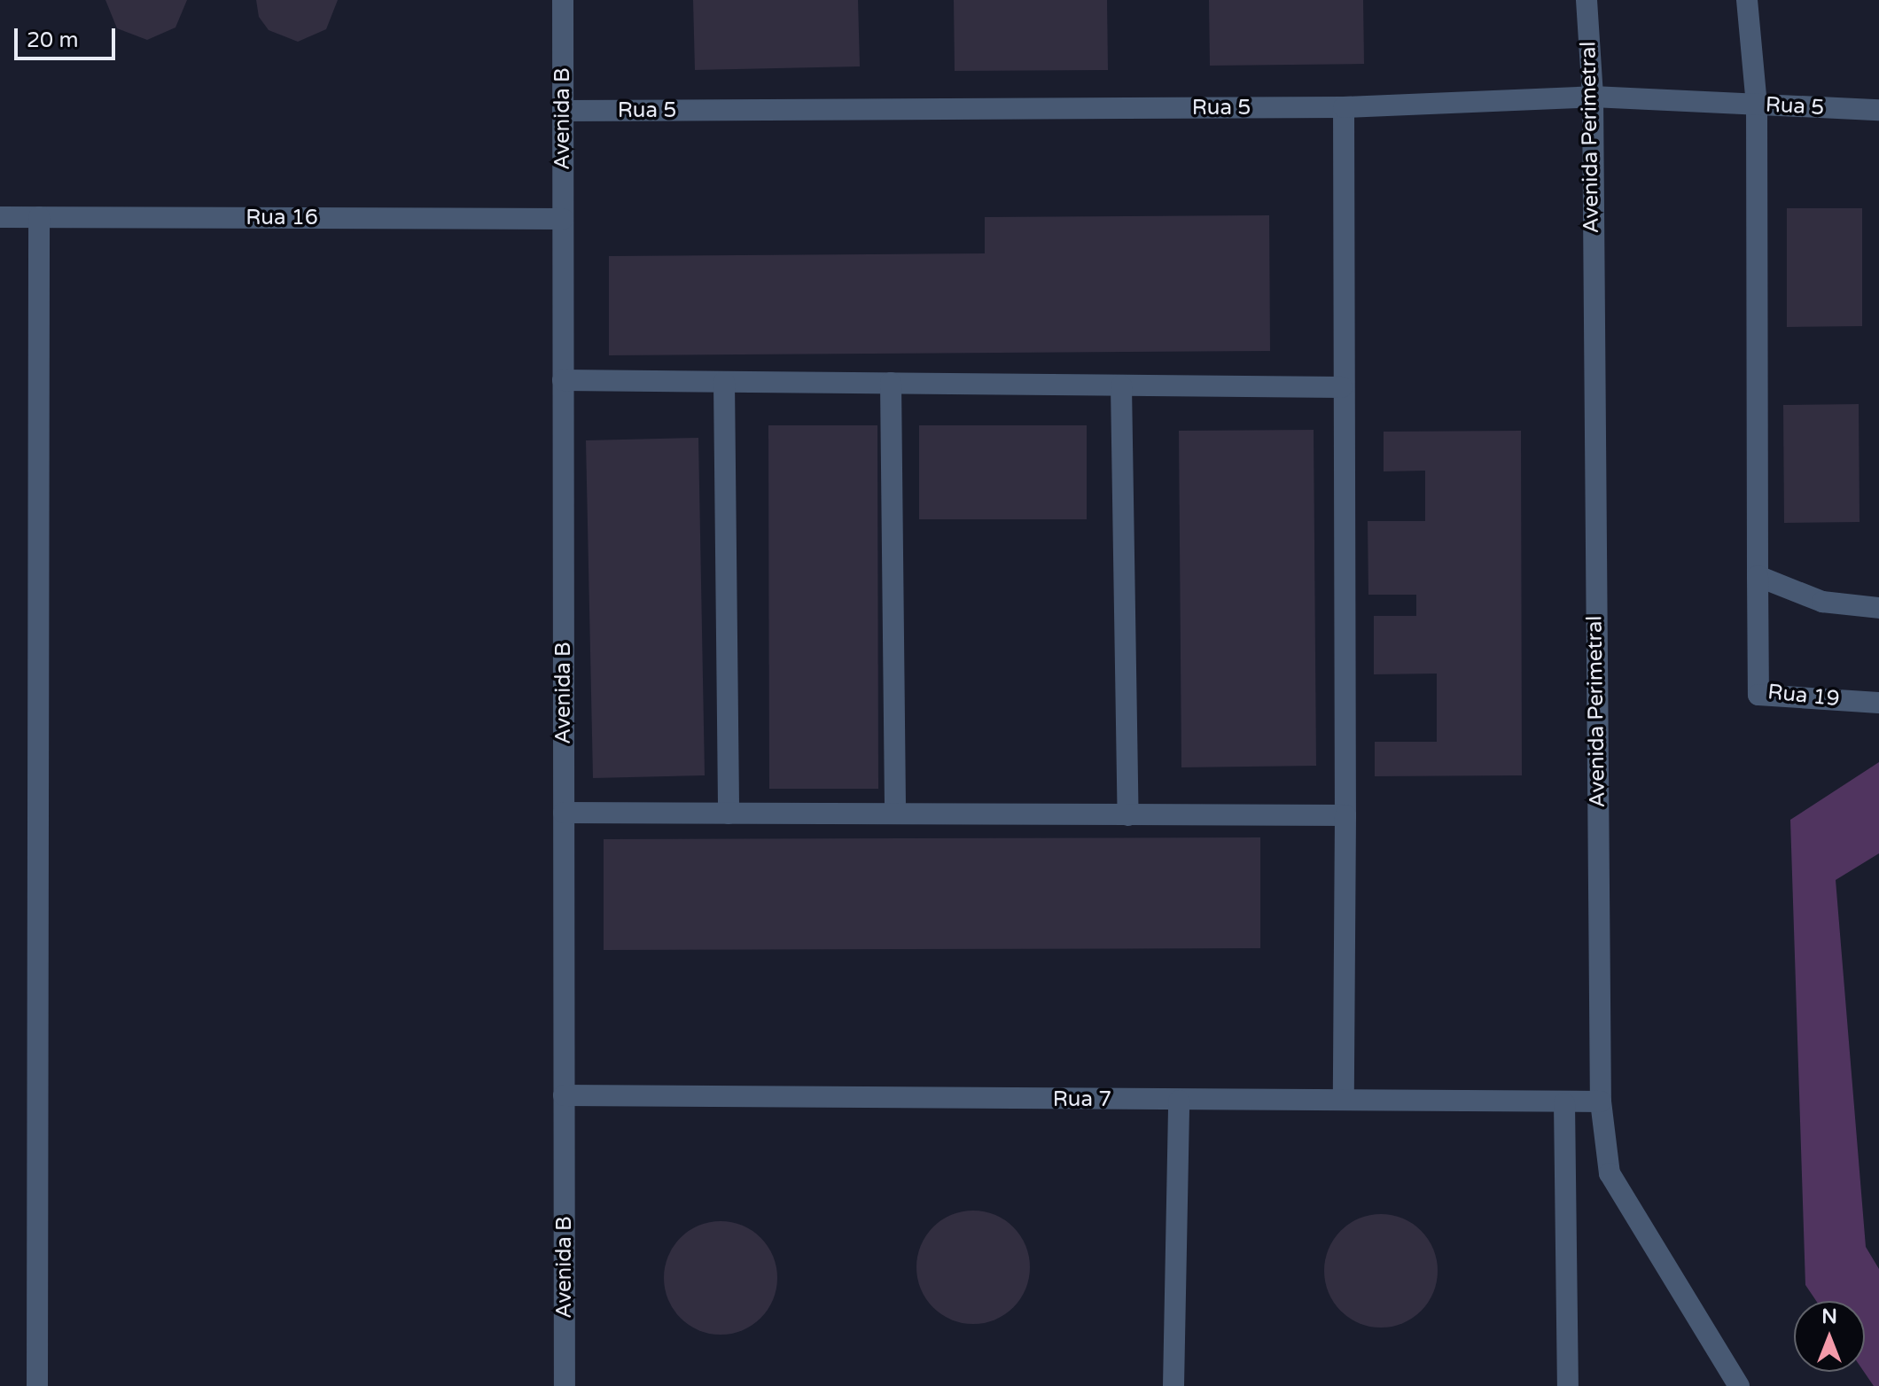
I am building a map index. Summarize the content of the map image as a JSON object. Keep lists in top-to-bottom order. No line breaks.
{"streets":{"lane":["Rua 5","Avenida B","Avenida Perimetral","Rua 16","Rua 19","Rua 7"]},"crossings":[["Rua 5","Avenida B"],["Rua 5","Avenida Perimetral"],["Avenida B","Rua 16"],["Avenida B","Rua 7"],["Avenida Perimetral","Rua 7"]],"scale_bar":"20 m","north":"top"}
